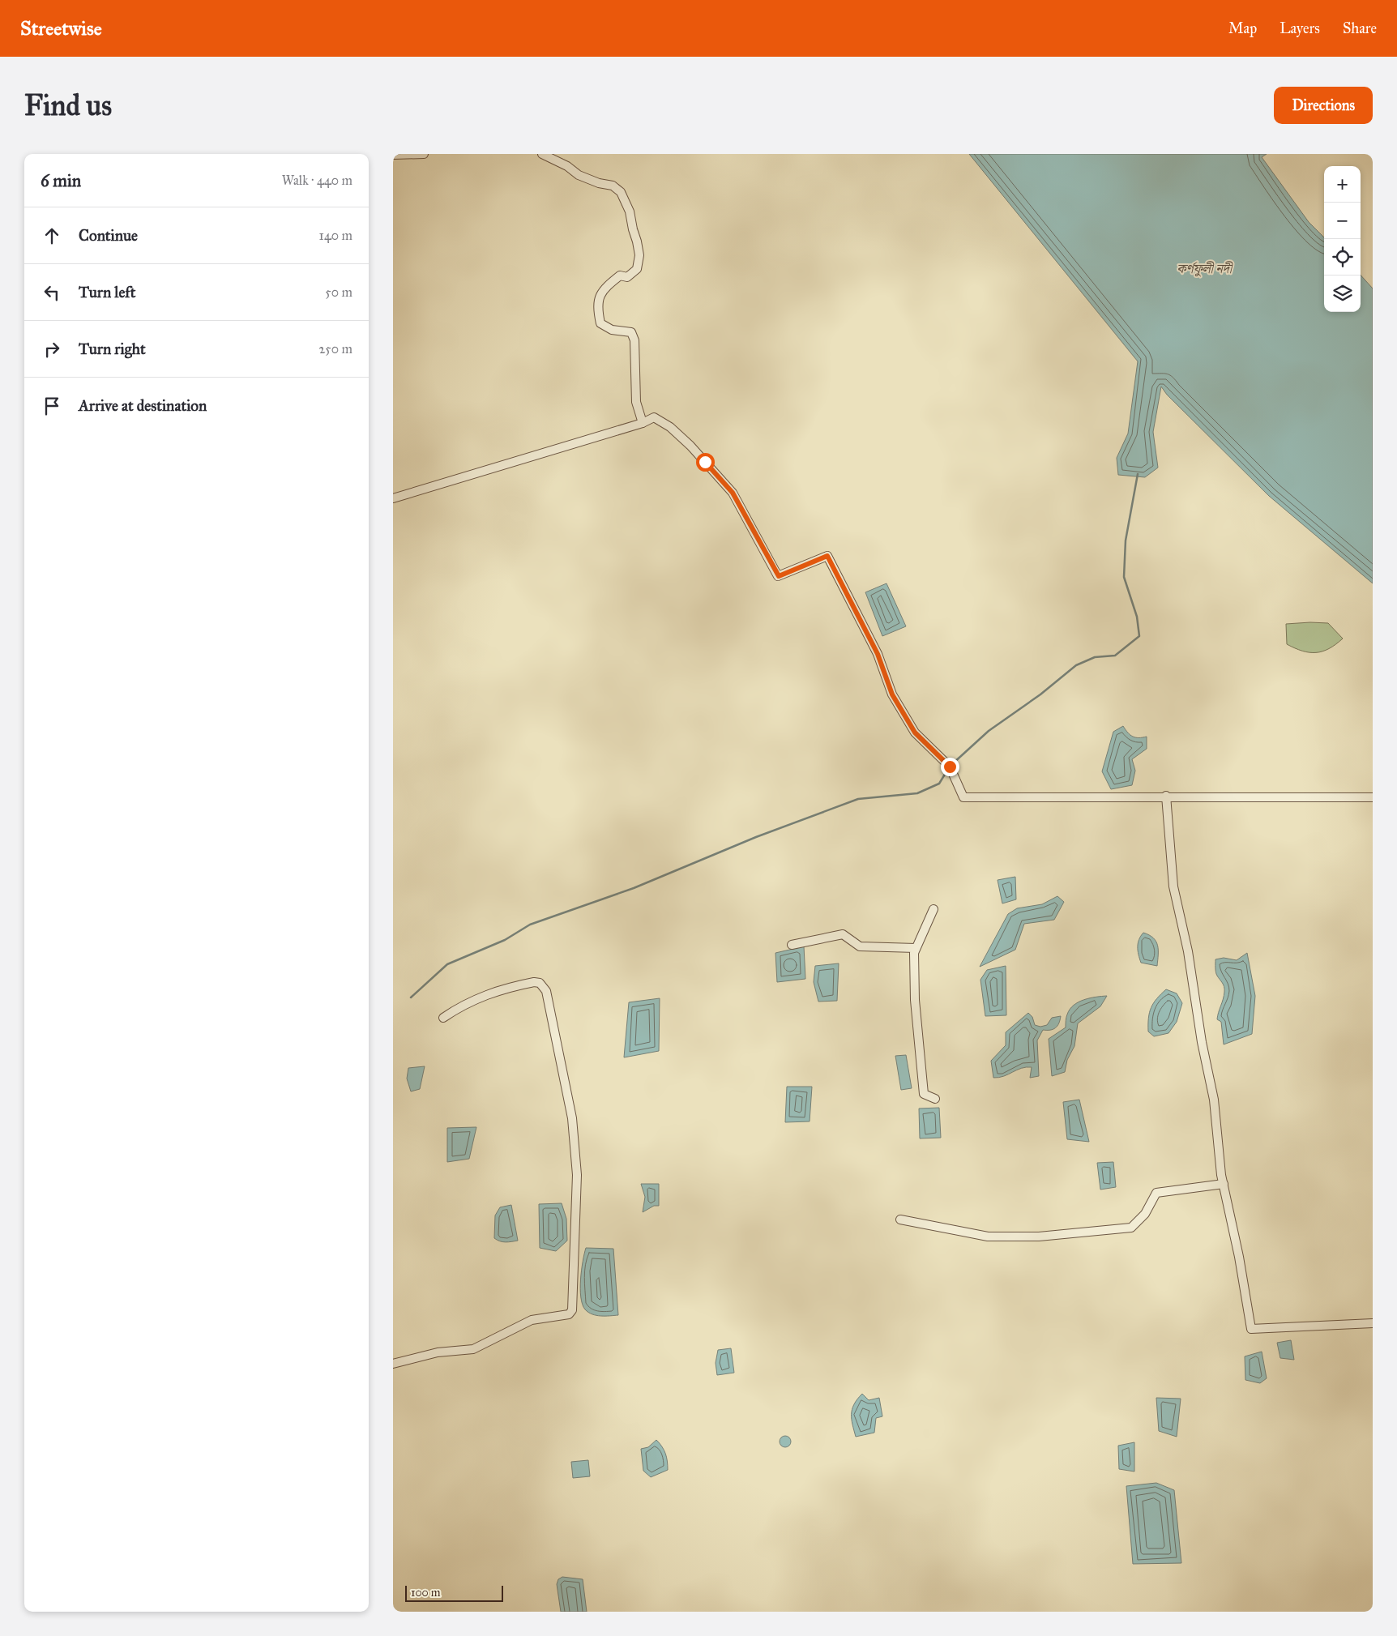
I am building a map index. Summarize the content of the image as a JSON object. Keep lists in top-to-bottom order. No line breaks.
{"water":["কর্ণফুলী নদী"],"scale_bar":"100 m","page":{"header":"Streetwise","nav":["Map","Layers","Share"],"buttons":"Directions","title":"Find us","heading":["6 min","Walk · 440 m"],"map_buttons":["+","−"],"list":[["Continue","140 m"],["Turn left","50 m"],["Turn right","250 m"],"Arrive at destination"],"scale":"100 m"}}
